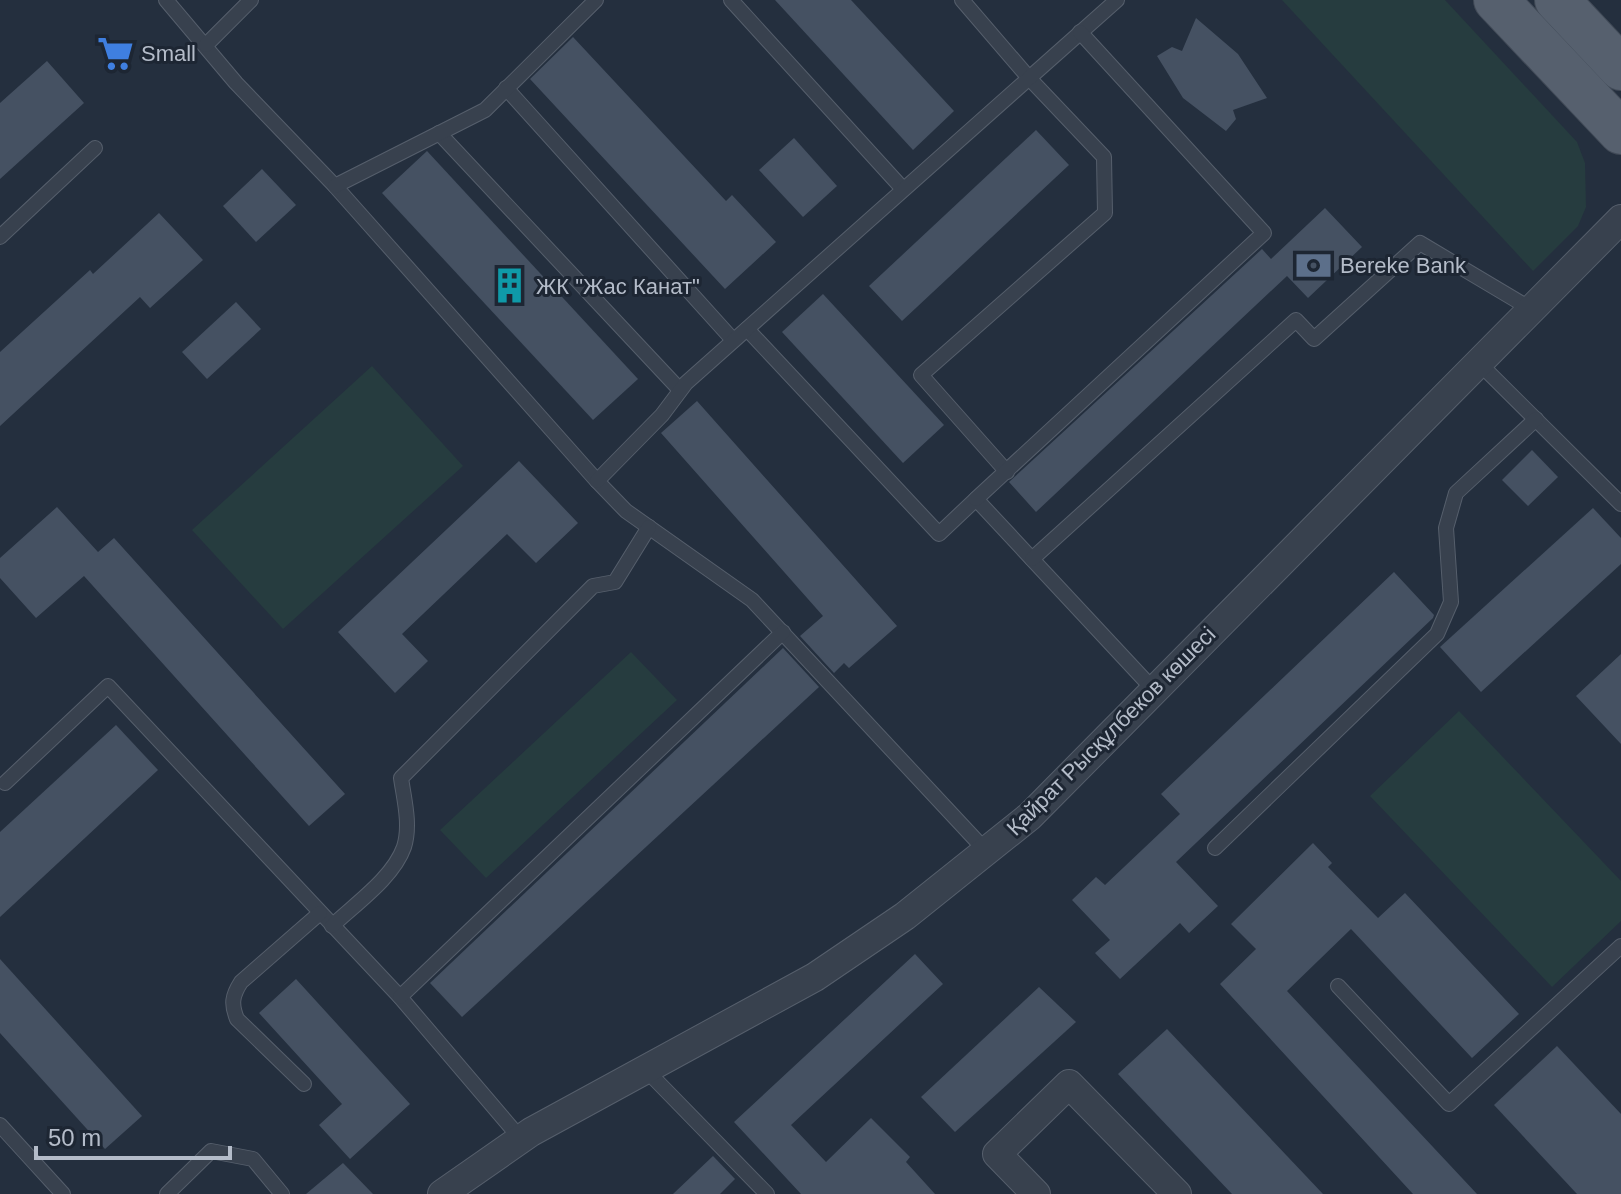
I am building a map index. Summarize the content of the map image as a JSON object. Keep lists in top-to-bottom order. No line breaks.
{"streets":{"street":["Қайрат Рысқұлбеков көшесі"]},"places":{"supermarket":["Small"],"bank":["Bereke Bank"],"building":["ЖК \"Жас Канат\""]},"scale_bar":"50 m"}
